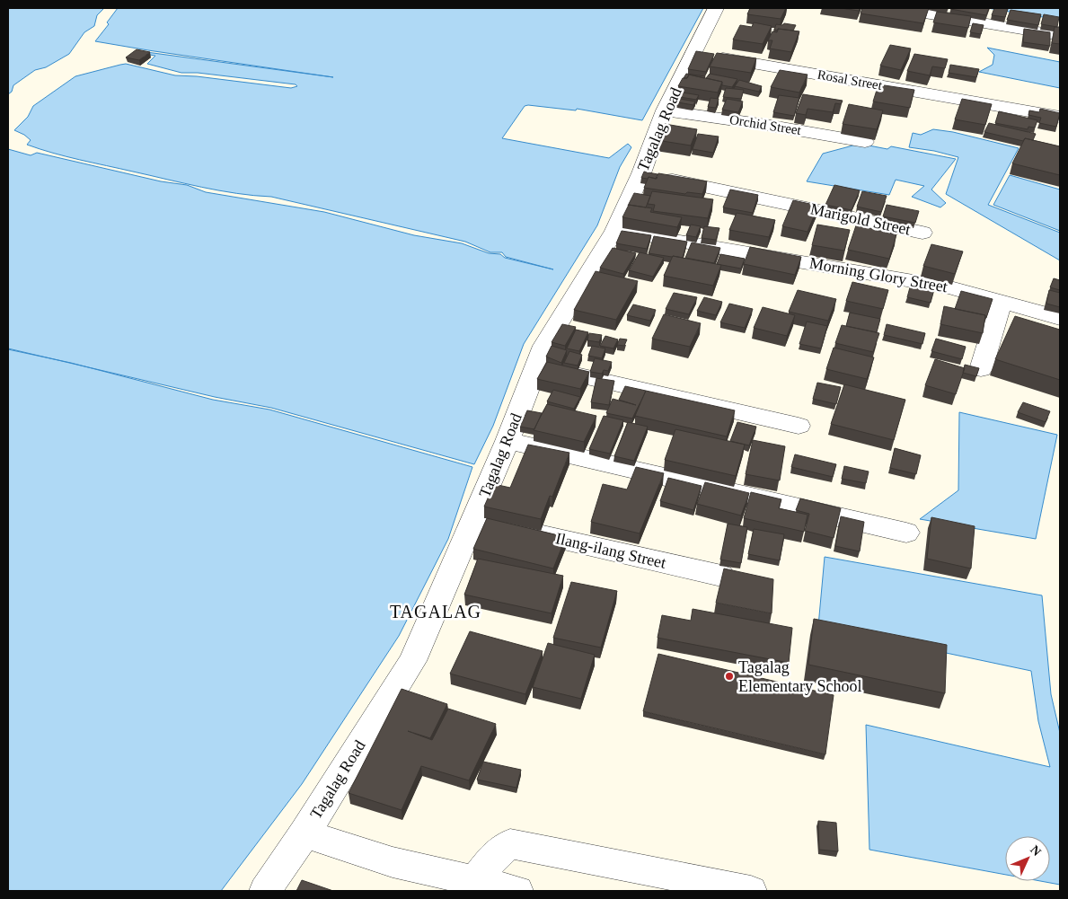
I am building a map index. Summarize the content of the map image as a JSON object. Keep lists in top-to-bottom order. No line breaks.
{"streets":{"street":["Rosal Street","Orchid Street","Tagalag Road","Marigold Street","Morning Glory Street","Ilang-ilang Street"]},"crossings":[["Rosal Street","Tagalag Road"],["Orchid Street","Tagalag Road"],["Tagalag Road","Marigold Street"],["Tagalag Road","Morning Glory Street"],["Tagalag Road","Ilang-ilang Street"]],"districts":["TAGALAG"],"places":["Tagalag Elementary School"],"north":"top right"}
